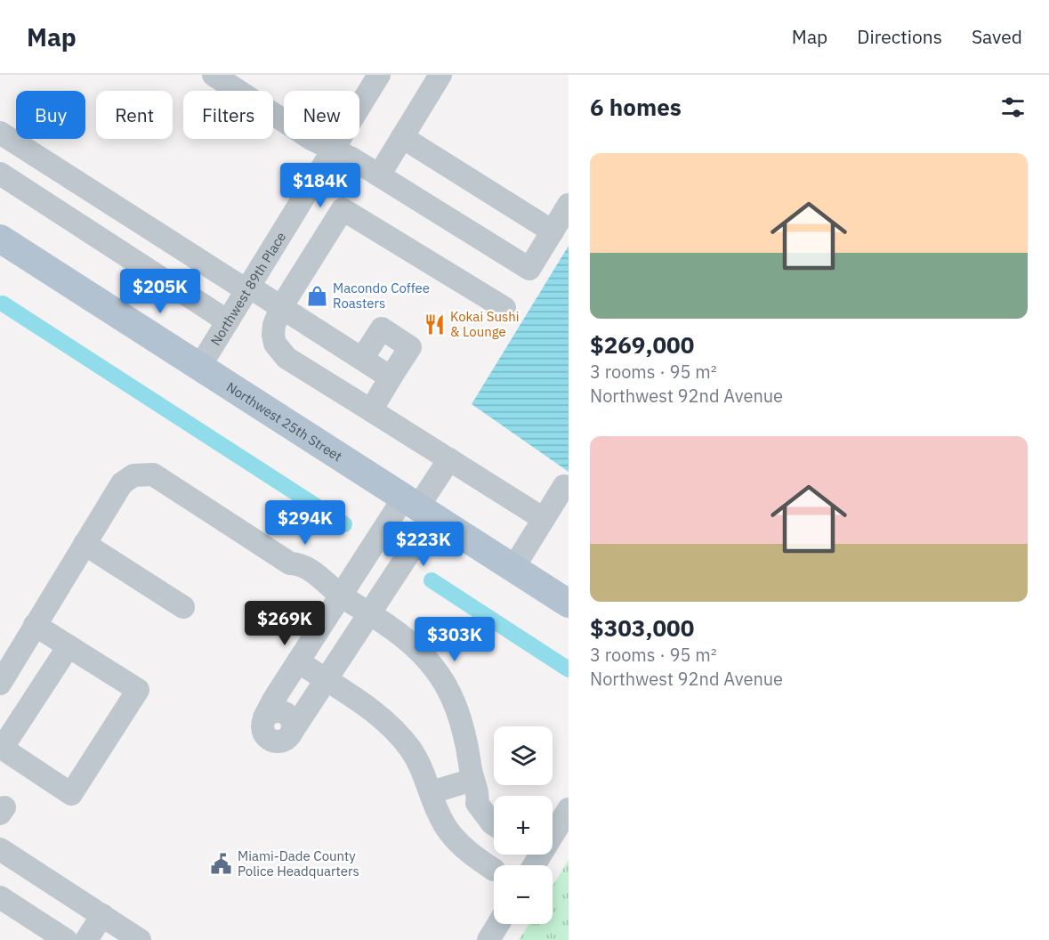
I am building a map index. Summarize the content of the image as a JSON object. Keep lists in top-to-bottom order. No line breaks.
{"streets":{"main road":["Northwest 25th Street"],"street":["Northwest 89th Place"]},"crossings":[["Northwest 89th Place","Northwest 25th Street"]],"places":{"shop":["Macondo Coffee Roasters"],"restaurant":["Kokai Sushi & Lounge"],"public building":["Miami-Dade County Police Headquarters"]},"page":{"header":"Map","nav":["Map","Directions","Saved"],"heading":"6 homes","chip":["Buy","Rent","Filters","New"],"list":[{"name":"$269,000","note":"3 rooms · 95 m² · Northwest 92nd Avenue"},{"name":"$303,000","note":"3 rooms · 95 m² · Northwest 92nd Avenue"}],"price":["$184K","$205K","$294K","$223K","$269K","$303K"],"map_buttons":["+","−"]}}
